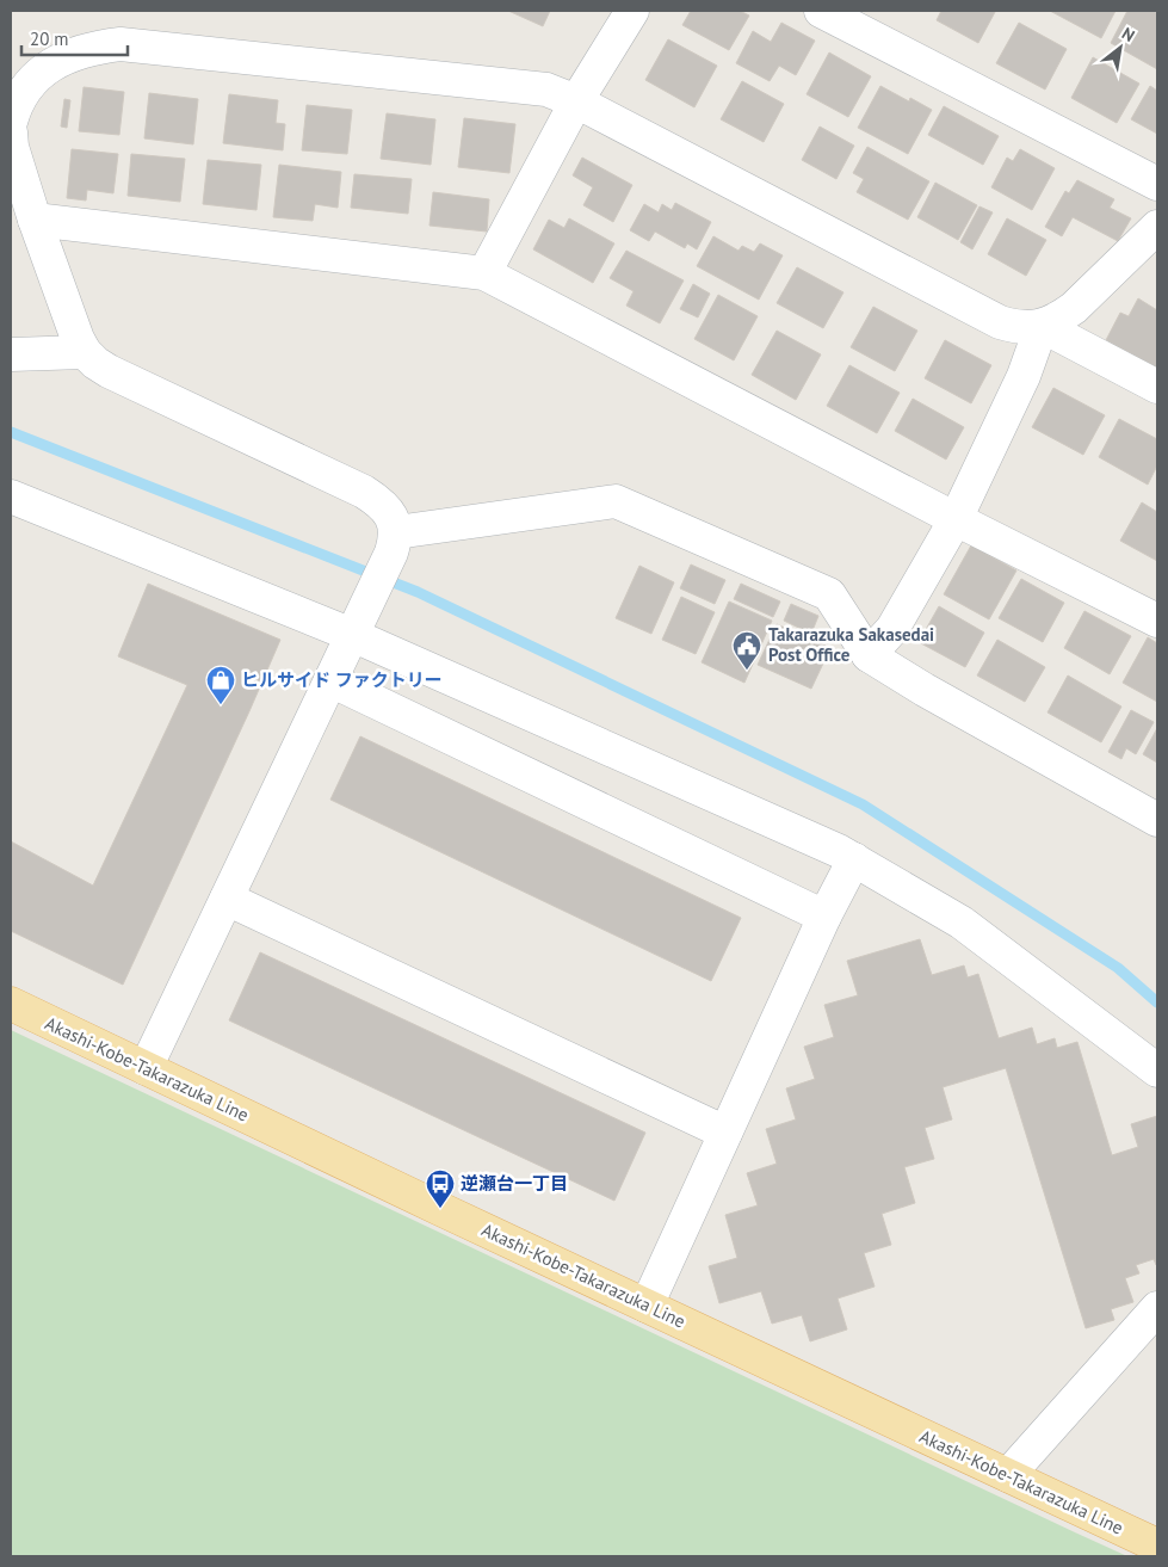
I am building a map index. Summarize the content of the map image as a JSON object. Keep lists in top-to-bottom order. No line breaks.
{"streets":{"main road":["Akashi-Kobe-Takarazuka Line"]},"places":{"public building":["Takarazuka Sakasedai Post Office"],"shop":["ヒルサイド ファクトリー"],"bus stop":["逆瀬台一丁目"]},"scale_bar":"20 m","north":"top right"}
